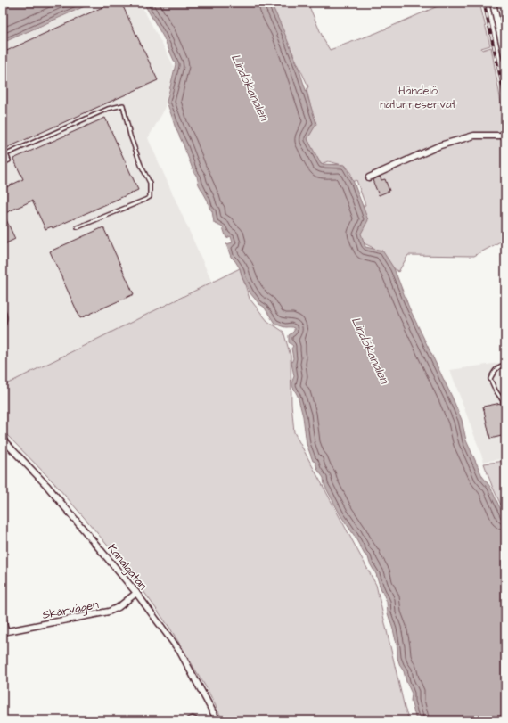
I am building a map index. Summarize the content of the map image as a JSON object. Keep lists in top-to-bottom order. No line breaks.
{"streets":{"street":["Kanalgatan","Skårvägen"]},"crossings":[["Kanalgatan","Skårvägen"]],"water":["Lindökanalen"],"parks":["Händelö naturreservat"]}
